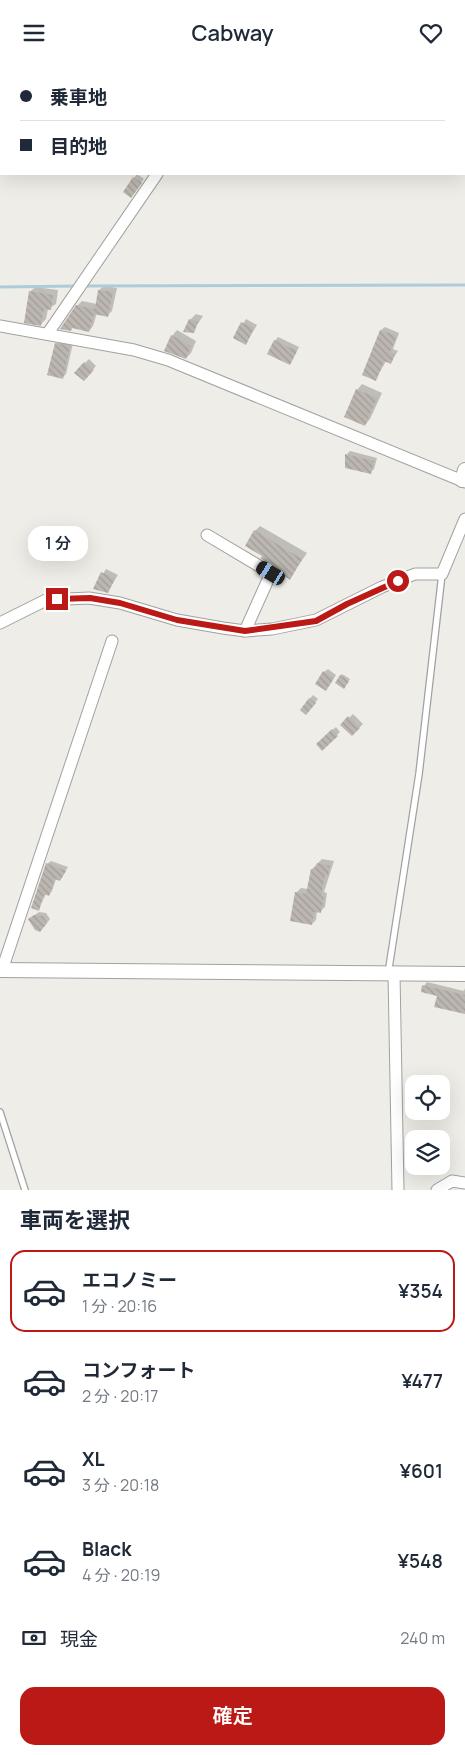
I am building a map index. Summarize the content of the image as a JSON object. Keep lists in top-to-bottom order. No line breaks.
{"page":{"header":"Cabway","banner":["乗車地","目的地"],"bubble":"1 分","heading":"車両を選択","list":[{"name":"エコノミー","note":"1 分 · 20:16","value":"¥354"},{"name":"コンフォート","note":"2 分 · 20:17","value":"¥477"},{"name":"XL","note":"3 分 · 20:18","value":"¥601"},{"name":"Black","note":"4 分 · 20:19","value":"¥548"}],"pay":["現金","240 m"],"buttons":"確定"}}
